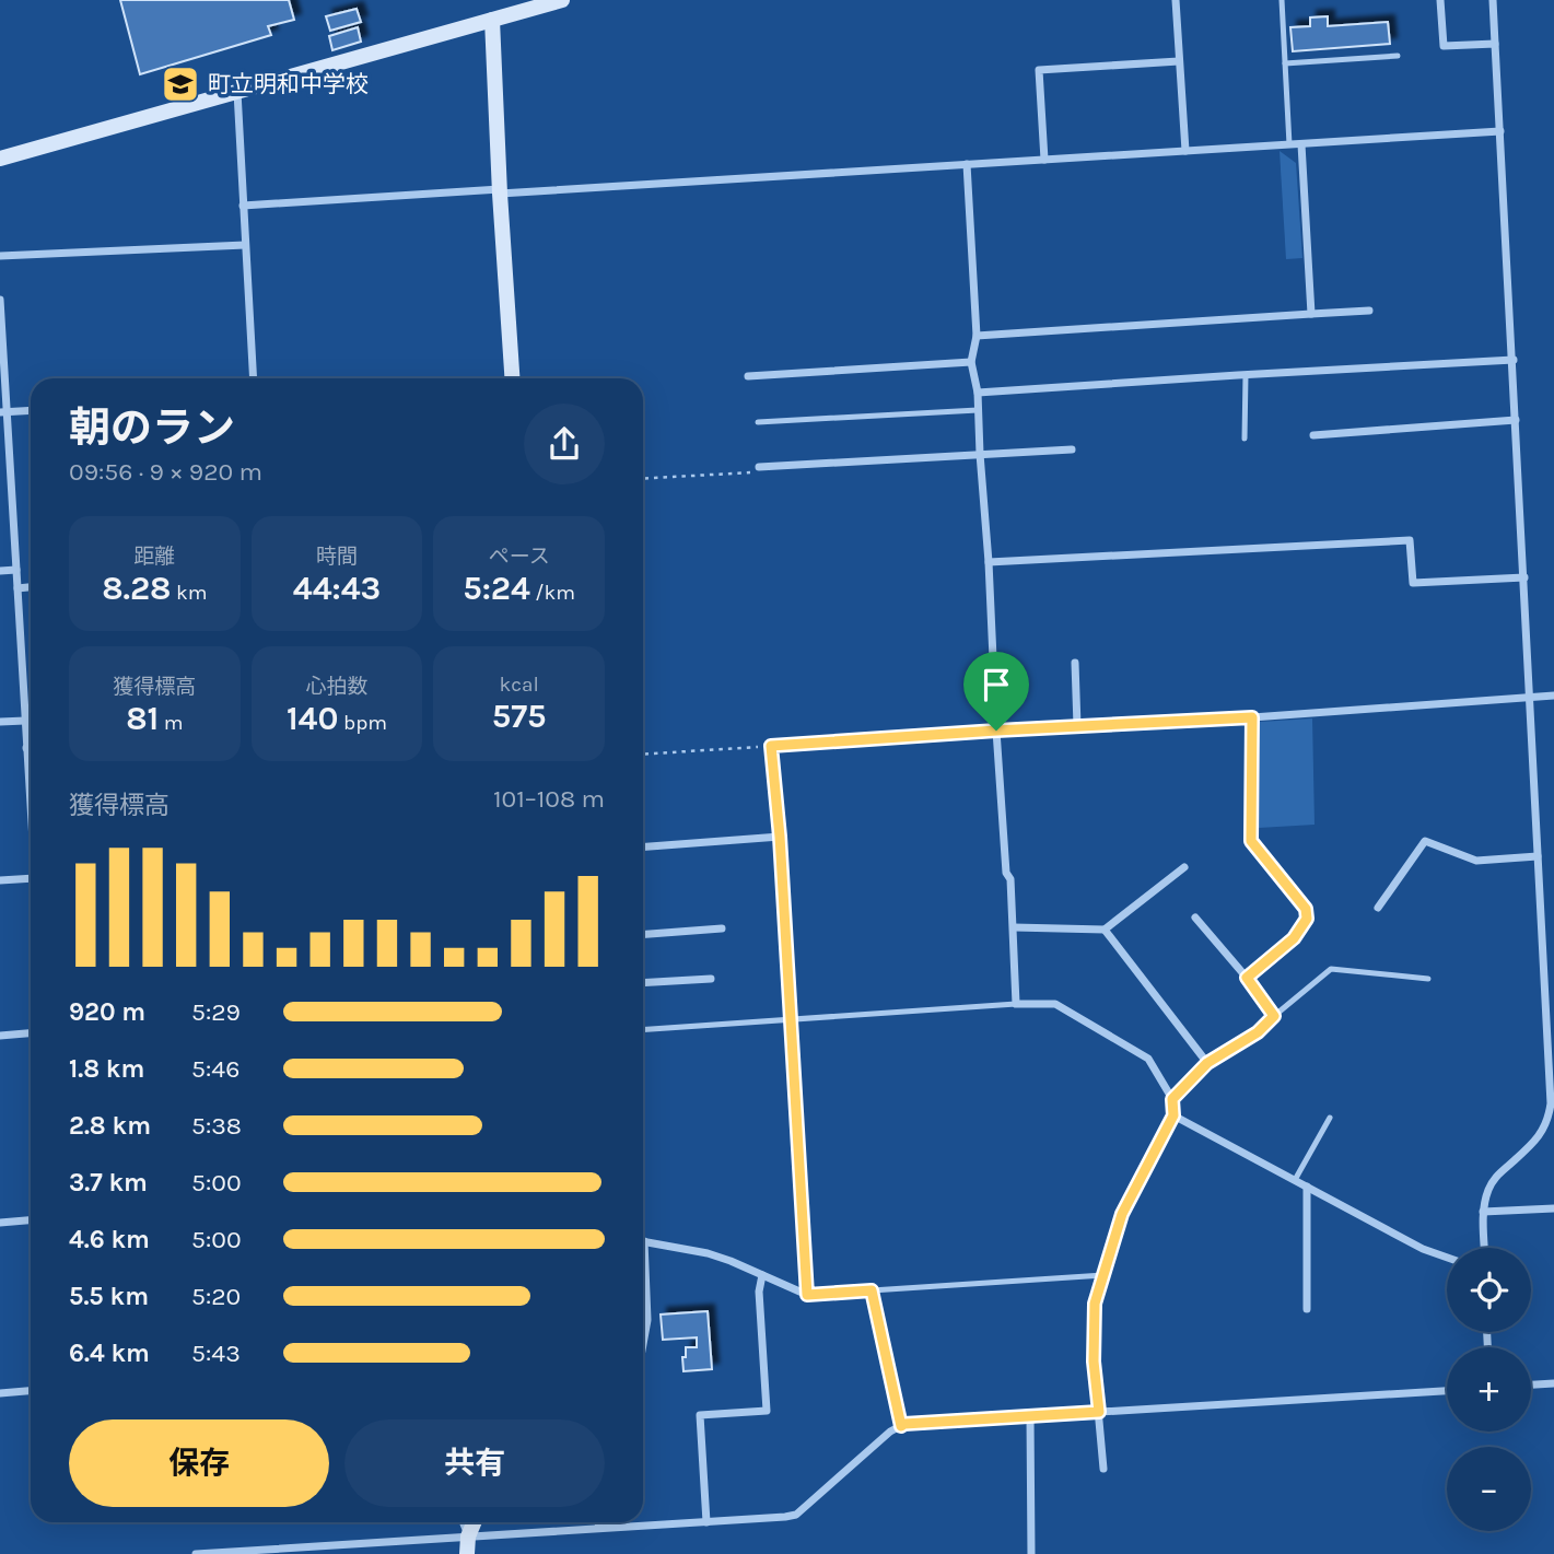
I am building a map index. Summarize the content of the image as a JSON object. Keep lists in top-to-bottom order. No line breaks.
{"places":{"school or university":["町立明和中学校"]},"page":{"heading":["朝のラン","09:56 · 9 × 920 m"],"stats":[["距離","8.28 km"],["時間","44:43"],["ペース","5:24 /km"],["獲得標高","81 m"],["心拍数","140 bpm"],["kcal","575"]],"chart":["獲得標高","101–108 m"],"list":[{"name":"920 m","note":"5:29"},{"name":"1.8 km","note":"5:46"},{"name":"2.8 km","note":"5:38"},{"name":"3.7 km","note":"5:00"},{"name":"4.6 km","note":"5:00"},{"name":"5.5 km","note":"5:20"},{"name":"6.4 km","note":"5:43"}],"map_buttons":["+","−"],"buttons":["保存","共有"]}}
